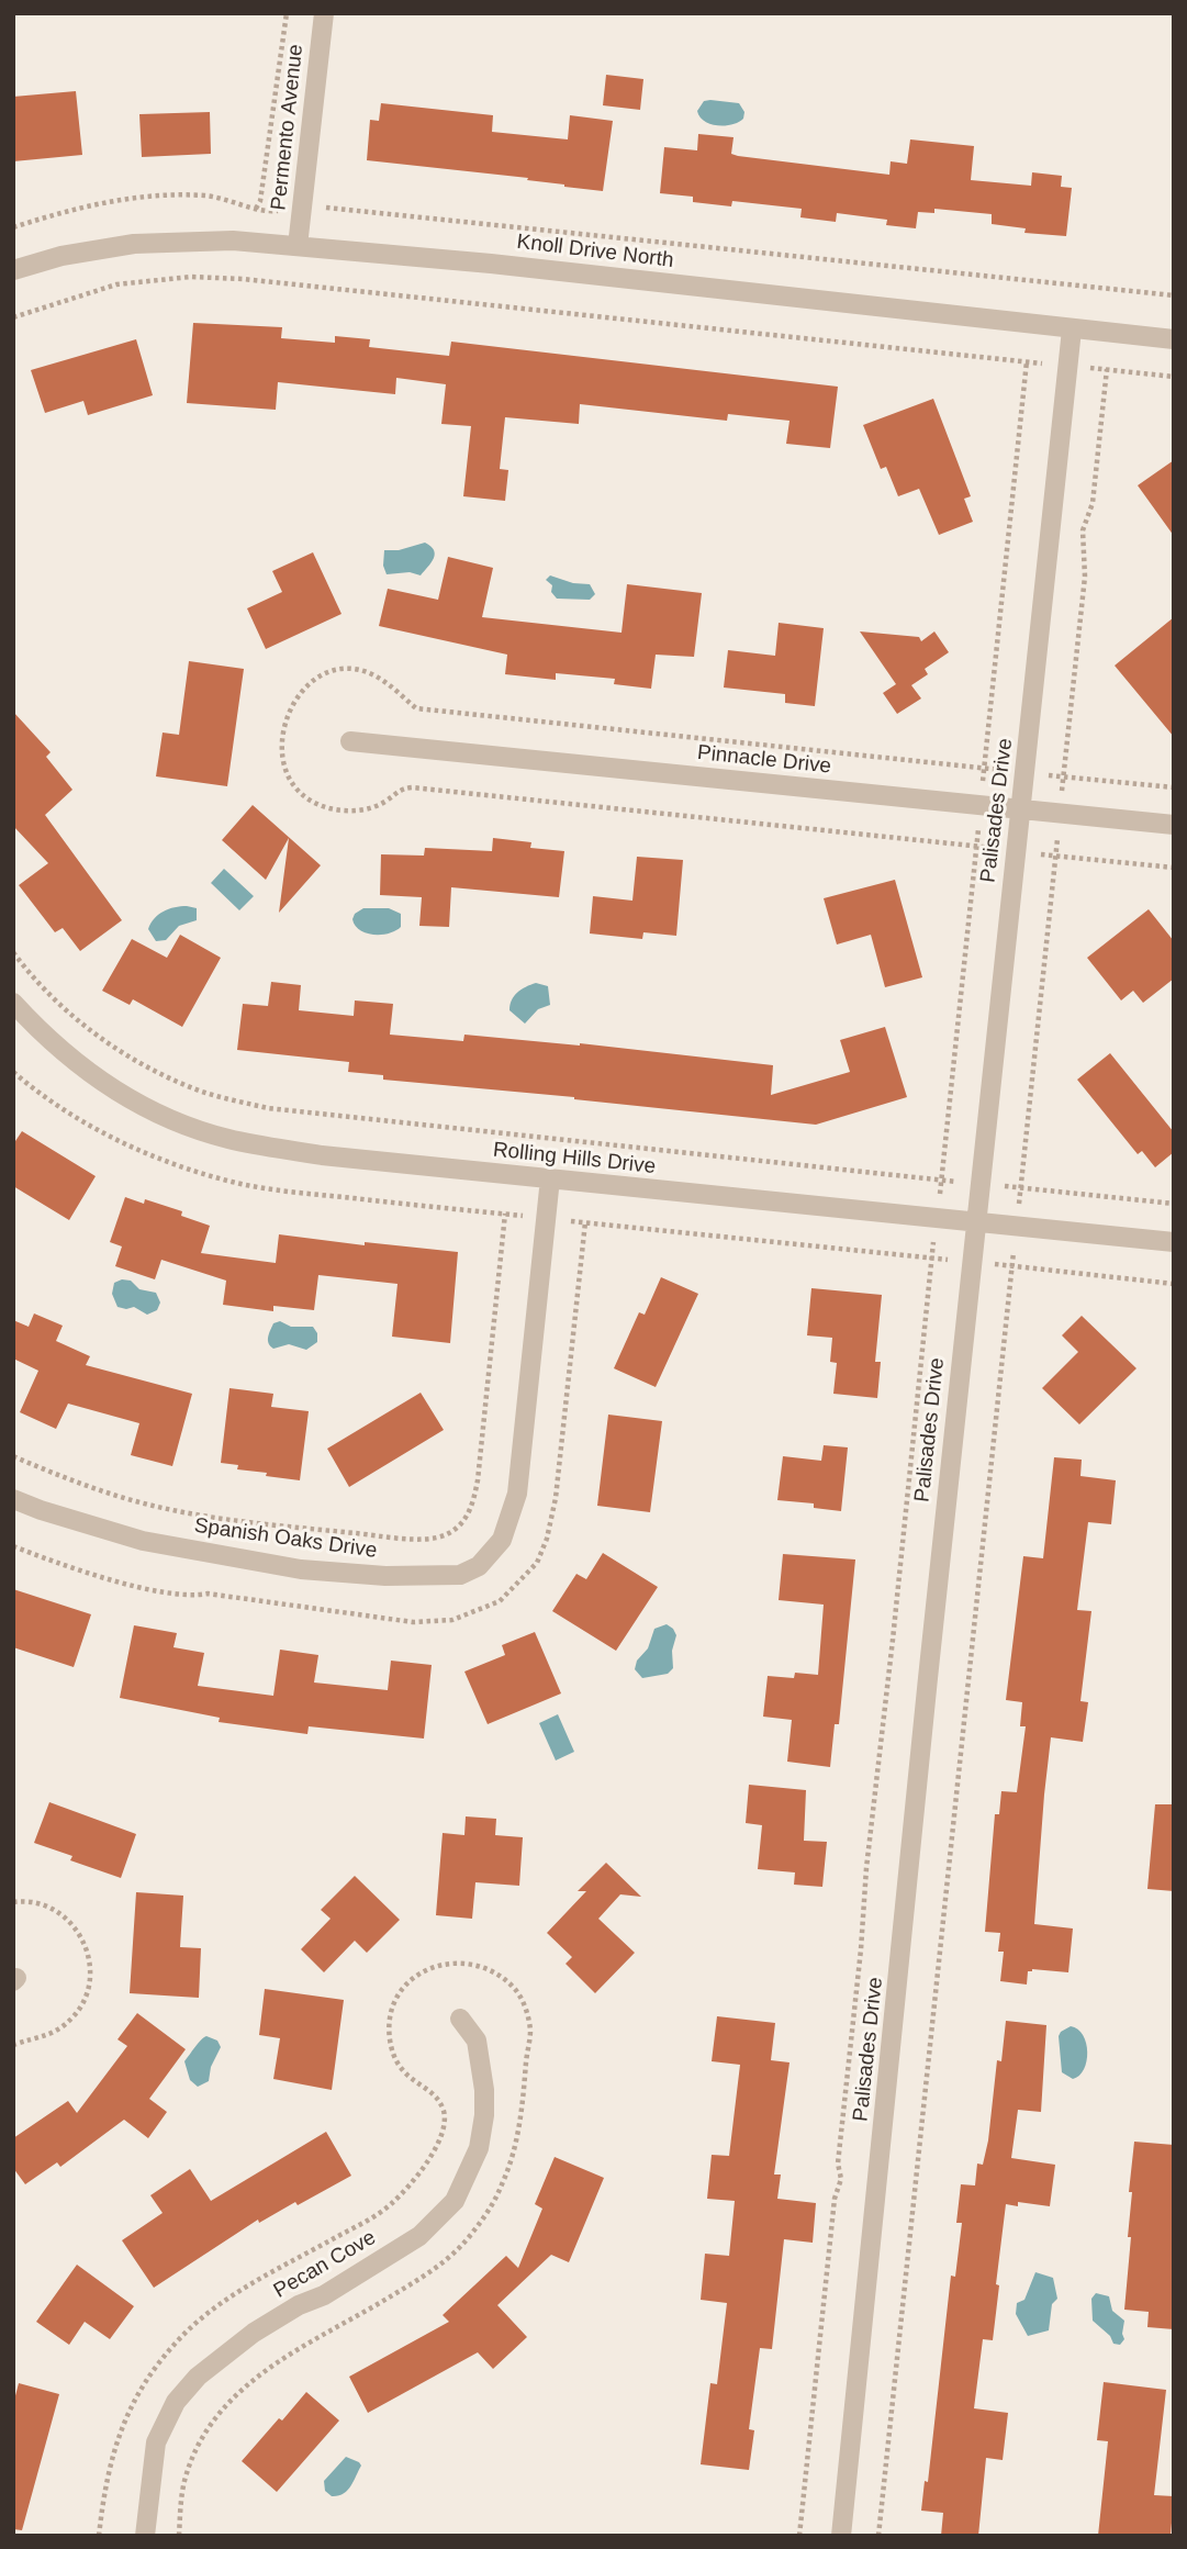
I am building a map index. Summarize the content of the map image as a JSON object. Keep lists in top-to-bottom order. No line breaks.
{"streets":{"street":["Permento Avenue","Knoll Drive North","Pinnacle Drive","Palisades Drive","Rolling Hills Drive","Spanish Oaks Drive","Pecan Cove"]},"crossings":[["Permento Avenue","Knoll Drive North"],["Knoll Drive North","Palisades Drive"],["Pinnacle Drive","Palisades Drive"],["Palisades Drive","Rolling Hills Drive"],["Rolling Hills Drive","Spanish Oaks Drive"]]}
